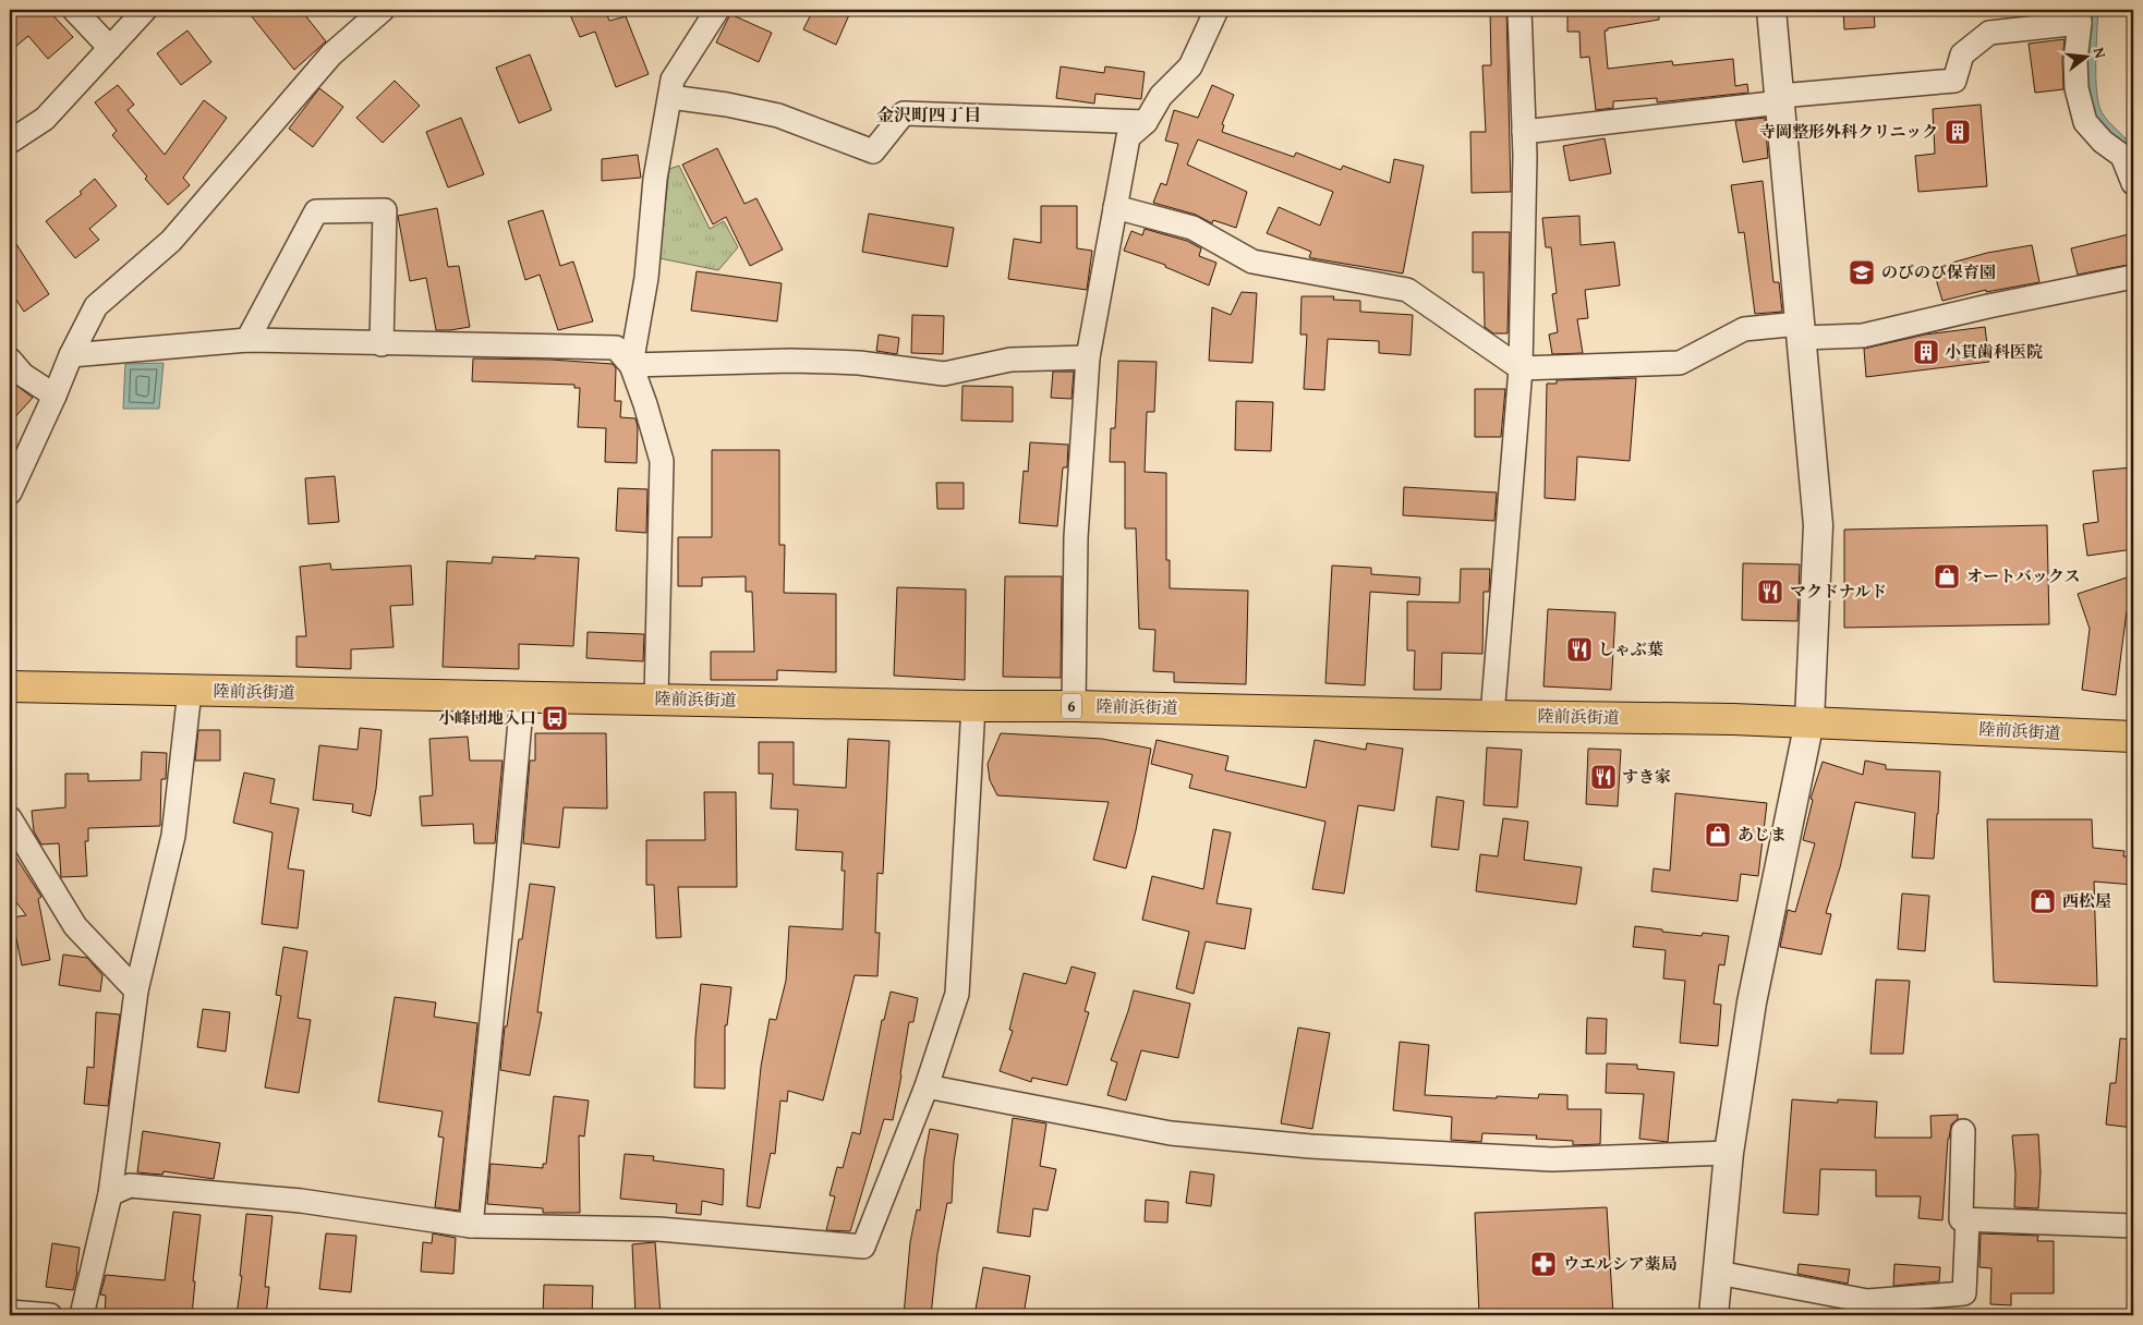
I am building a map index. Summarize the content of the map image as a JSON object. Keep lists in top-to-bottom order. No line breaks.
{"streets":{"highway":["陸前浜街道","6"]},"districts":["金沢町四丁目"],"places":{"building":["寺岡整形外科クリニック","小貫歯科医院"],"school or university":["のびのび保育園"],"shop":["オートバックス","あじま","西松屋"],"restaurant":["マクドナルド","しゃぶ葉","すき家"],"bus stop":["小峰団地入口"],"pharmacy":["ウエルシア薬局"]},"north":"right"}
